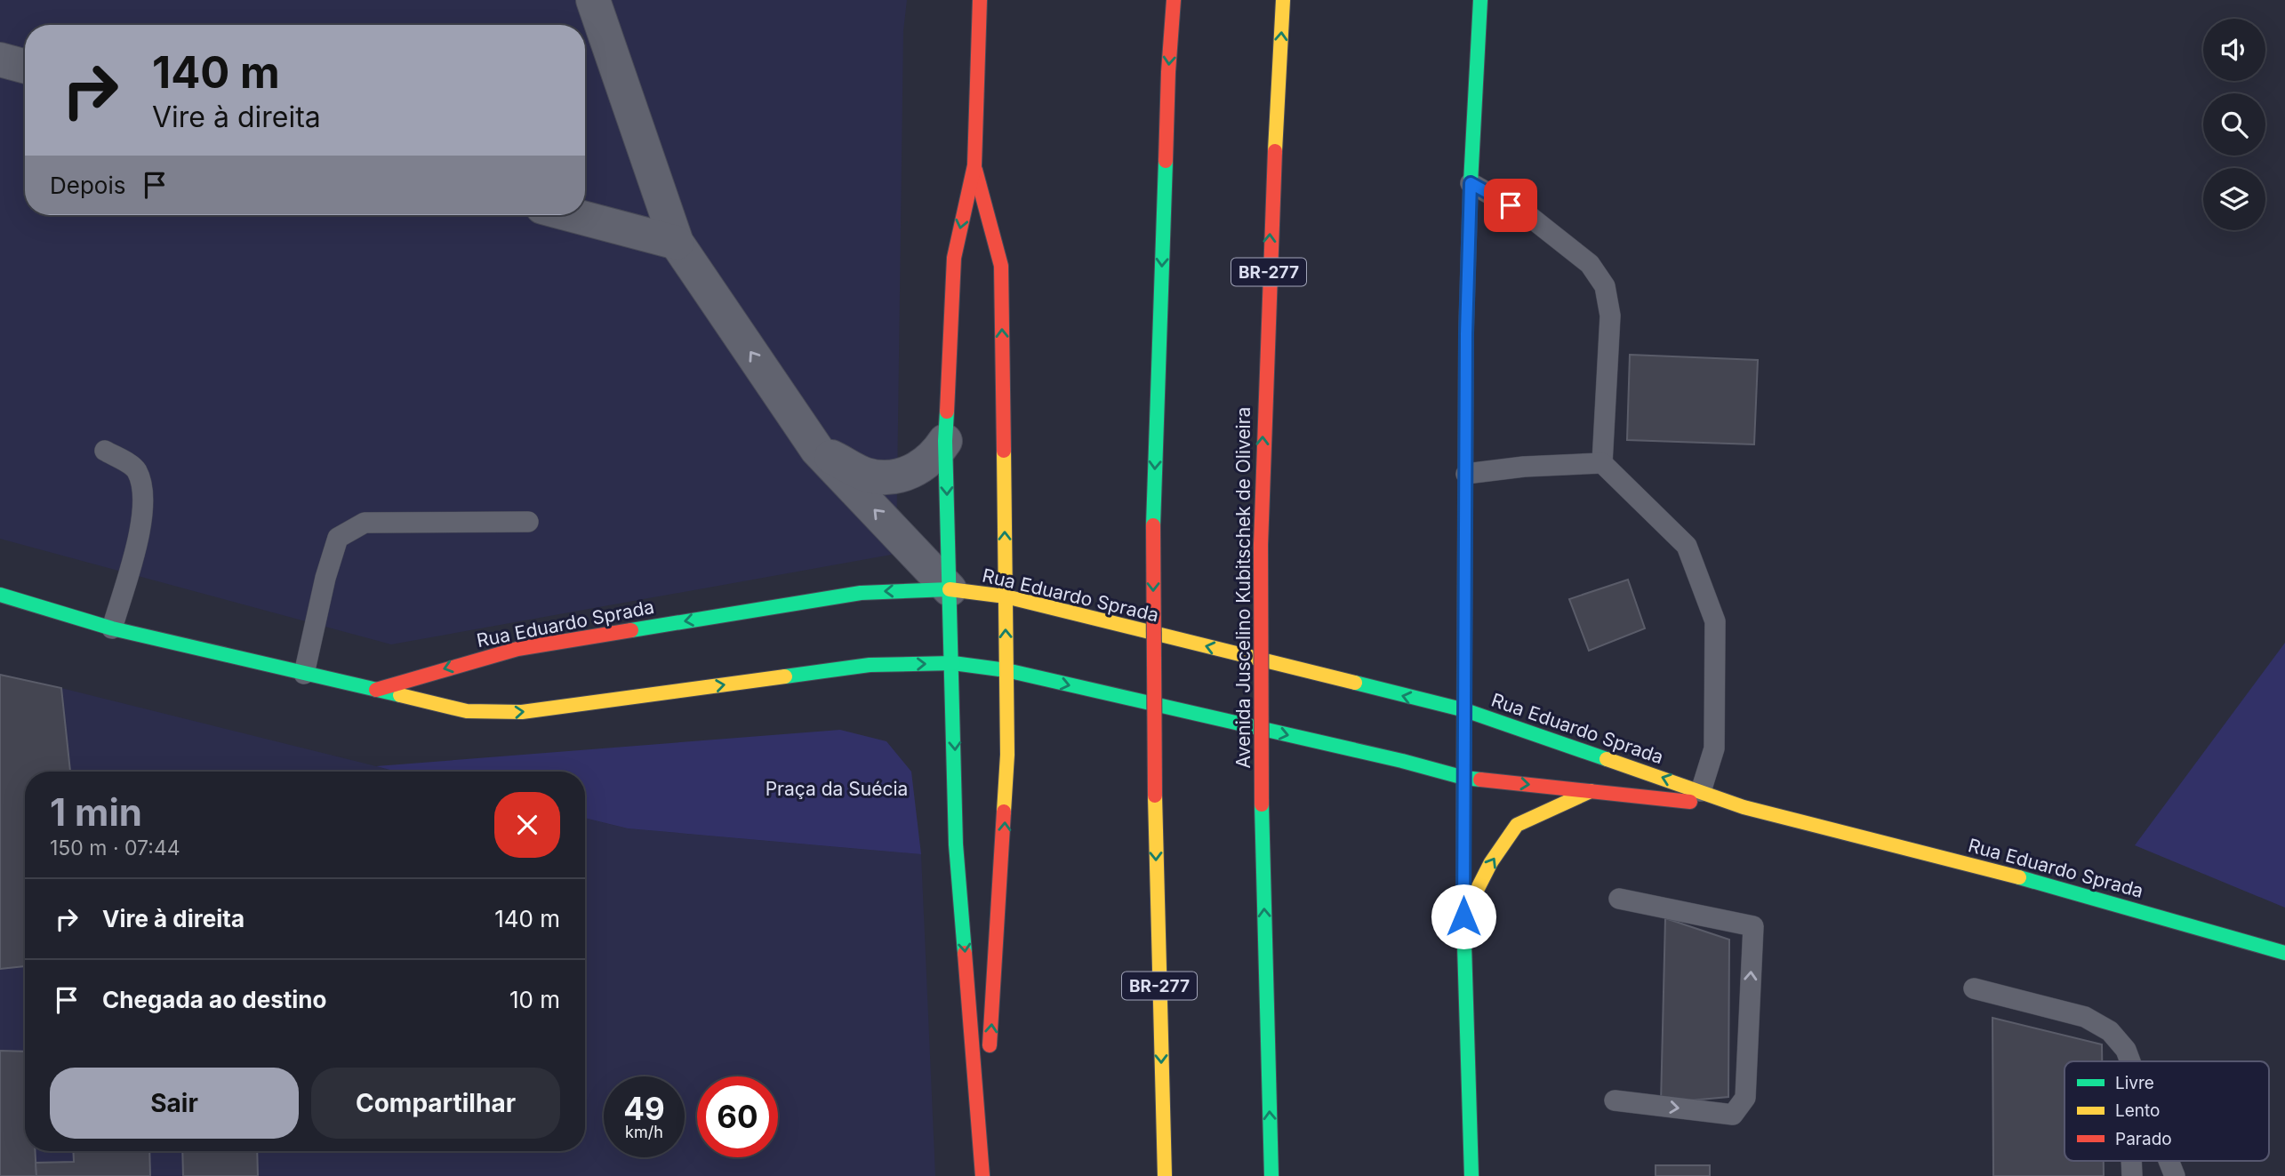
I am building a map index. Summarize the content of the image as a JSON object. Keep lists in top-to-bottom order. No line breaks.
{"streets":{"main road":["BR-277","Avenida Juscelino Kubitschek de Oliveira","Rua Eduardo Sprada"]},"parks":["Praça da Suécia"],"legend":["Livre","Lento","Parado"],"page":{"turn":["140 m","Vire à direita"],"then":"Depois","heading":["1 min","150 m · 07:44"],"list":[{"name":"Vire à direita","value":"140 m"},{"name":"Chegada ao destino","value":"10 m"}],"buttons":["Sair","Compartilhar"],"speed":"49 km/h","limit":"60"}}
